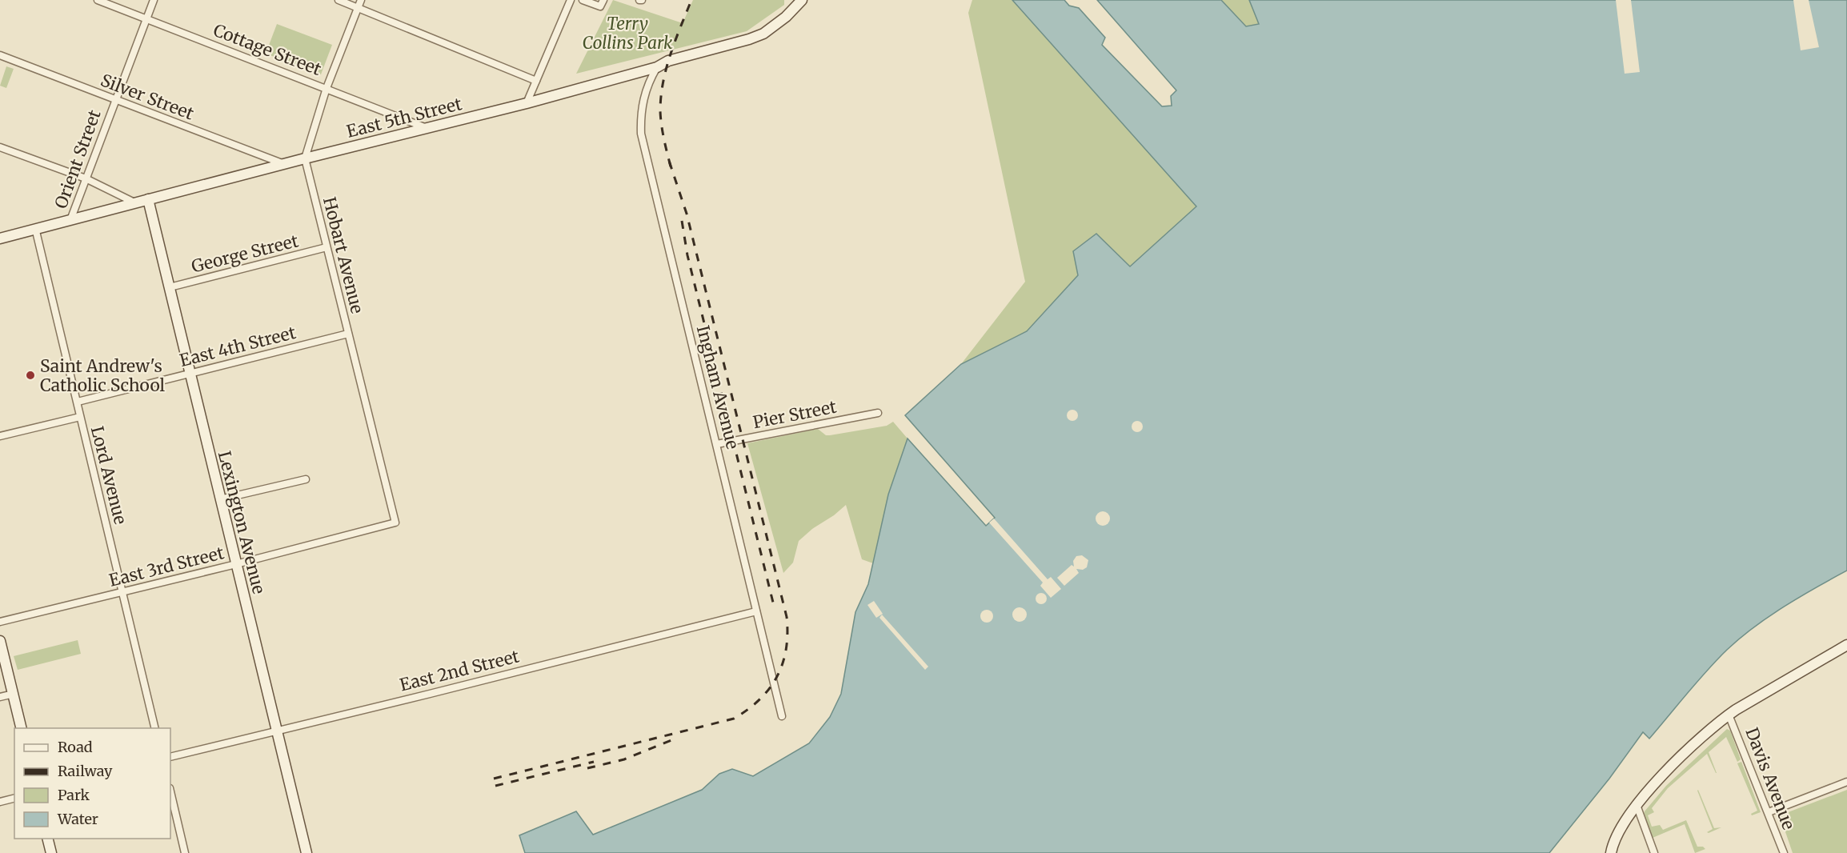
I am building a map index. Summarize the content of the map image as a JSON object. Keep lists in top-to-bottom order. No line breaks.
{"streets":{"street":["Cottage Street","Silver Street","East 5th Street","Orient Street","George Street","Hobart Avenue","East 4th Street","Ingham Avenue","Pier Street","Lord Avenue","Lexington Avenue","East 3rd Street","East 2nd Street","Davis Avenue"]},"crossings":[["Cottage Street","East 5th Street"],["Cottage Street","Orient Street"],["Silver Street","East 5th Street"],["Silver Street","Orient Street"],["East 5th Street","Orient Street"],["East 5th Street","Hobart Avenue"],["East 5th Street","Ingham Avenue"],["East 5th Street","Lord Avenue"],["East 5th Street","Lexington Avenue"],["George Street","Hobart Avenue"],["George Street","Lexington Avenue"],["Hobart Avenue","East 4th Street"],["Hobart Avenue","East 3rd Street"],["East 4th Street","Lord Avenue"],["East 4th Street","Lexington Avenue"],["Ingham Avenue","Pier Street"],["Ingham Avenue","East 2nd Street"],["Lord Avenue","East 3rd Street"],["Lexington Avenue","East 3rd Street"],["Lexington Avenue","East 2nd Street"]],"parks":["Terry Collins Park"],"places":["Saint Andrew's Catholic School"],"legend":["Road","Railway","Park","Water"]}
